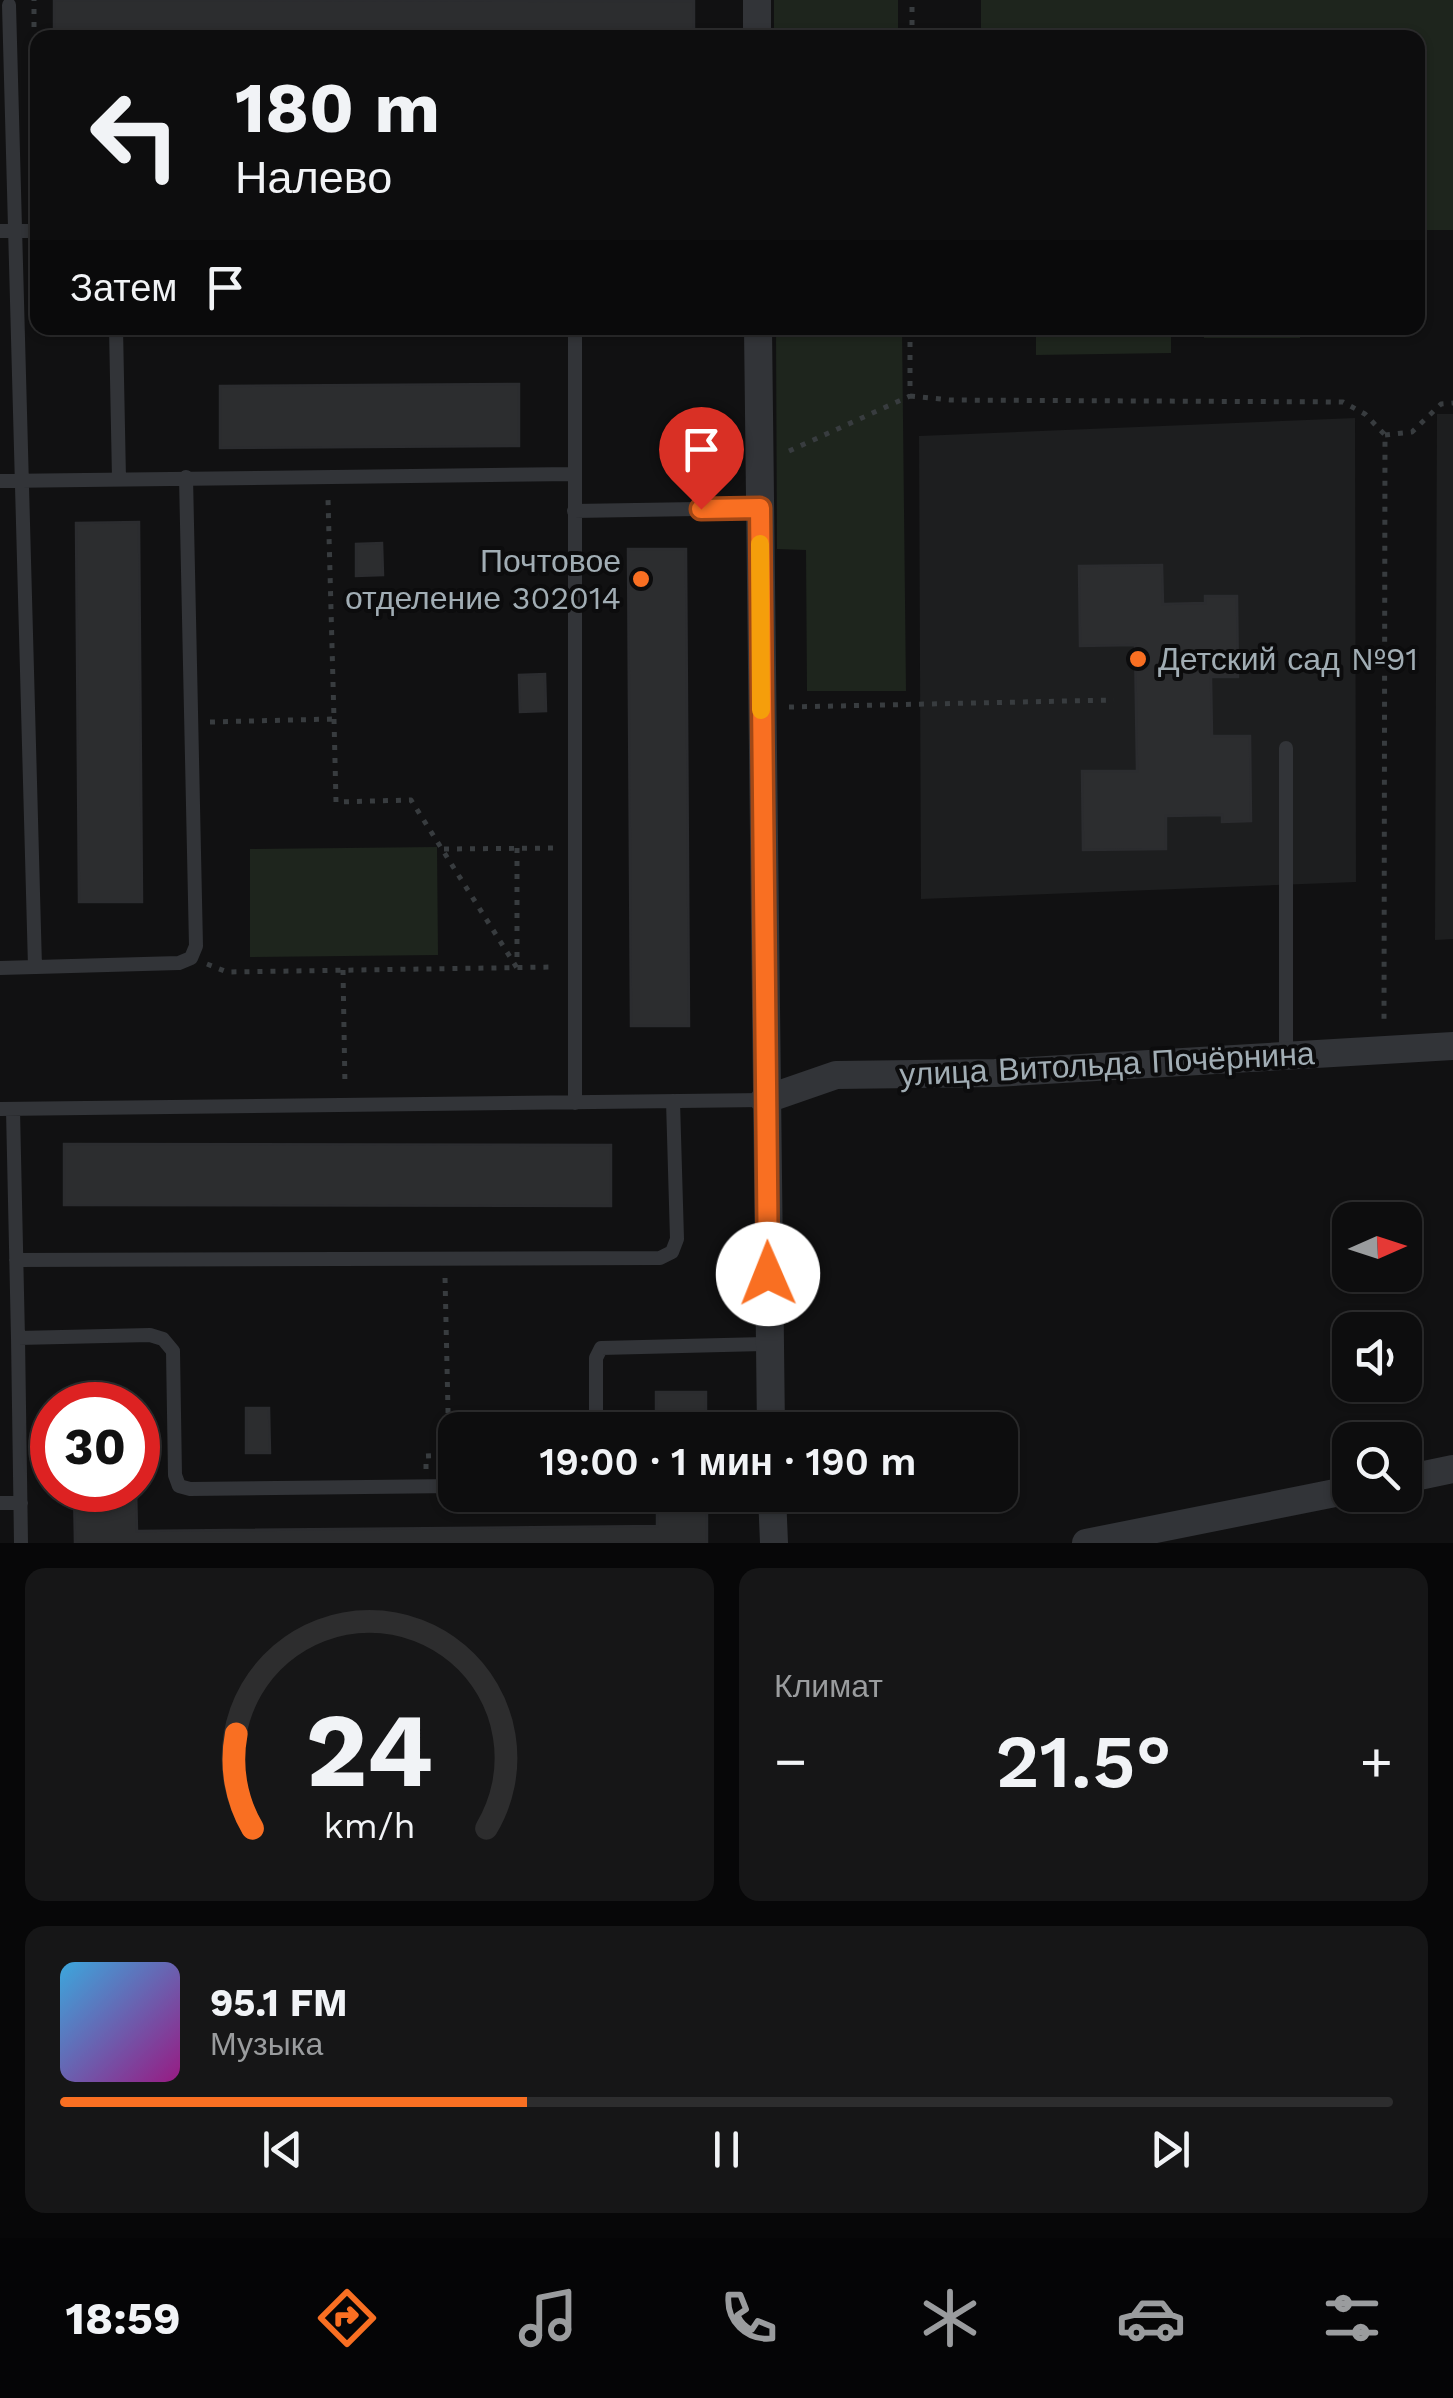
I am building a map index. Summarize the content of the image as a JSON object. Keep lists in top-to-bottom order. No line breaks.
{"streets":{"street":["улица Витольда Почёрнина"]},"places":["Почтовое отделение 302014","Детский сад №91"],"north":"right","page":{"turn":["180 m","Налево"],"then":"Затем","limit":"30","trip":"19:00 · 1 мин · 190 m","tile":"Климат","heat":["−","21.5°","+"],"song":["95.1 FM","Музыка"],"tabs":"18:59","gauge":["24","km/h"]}}
